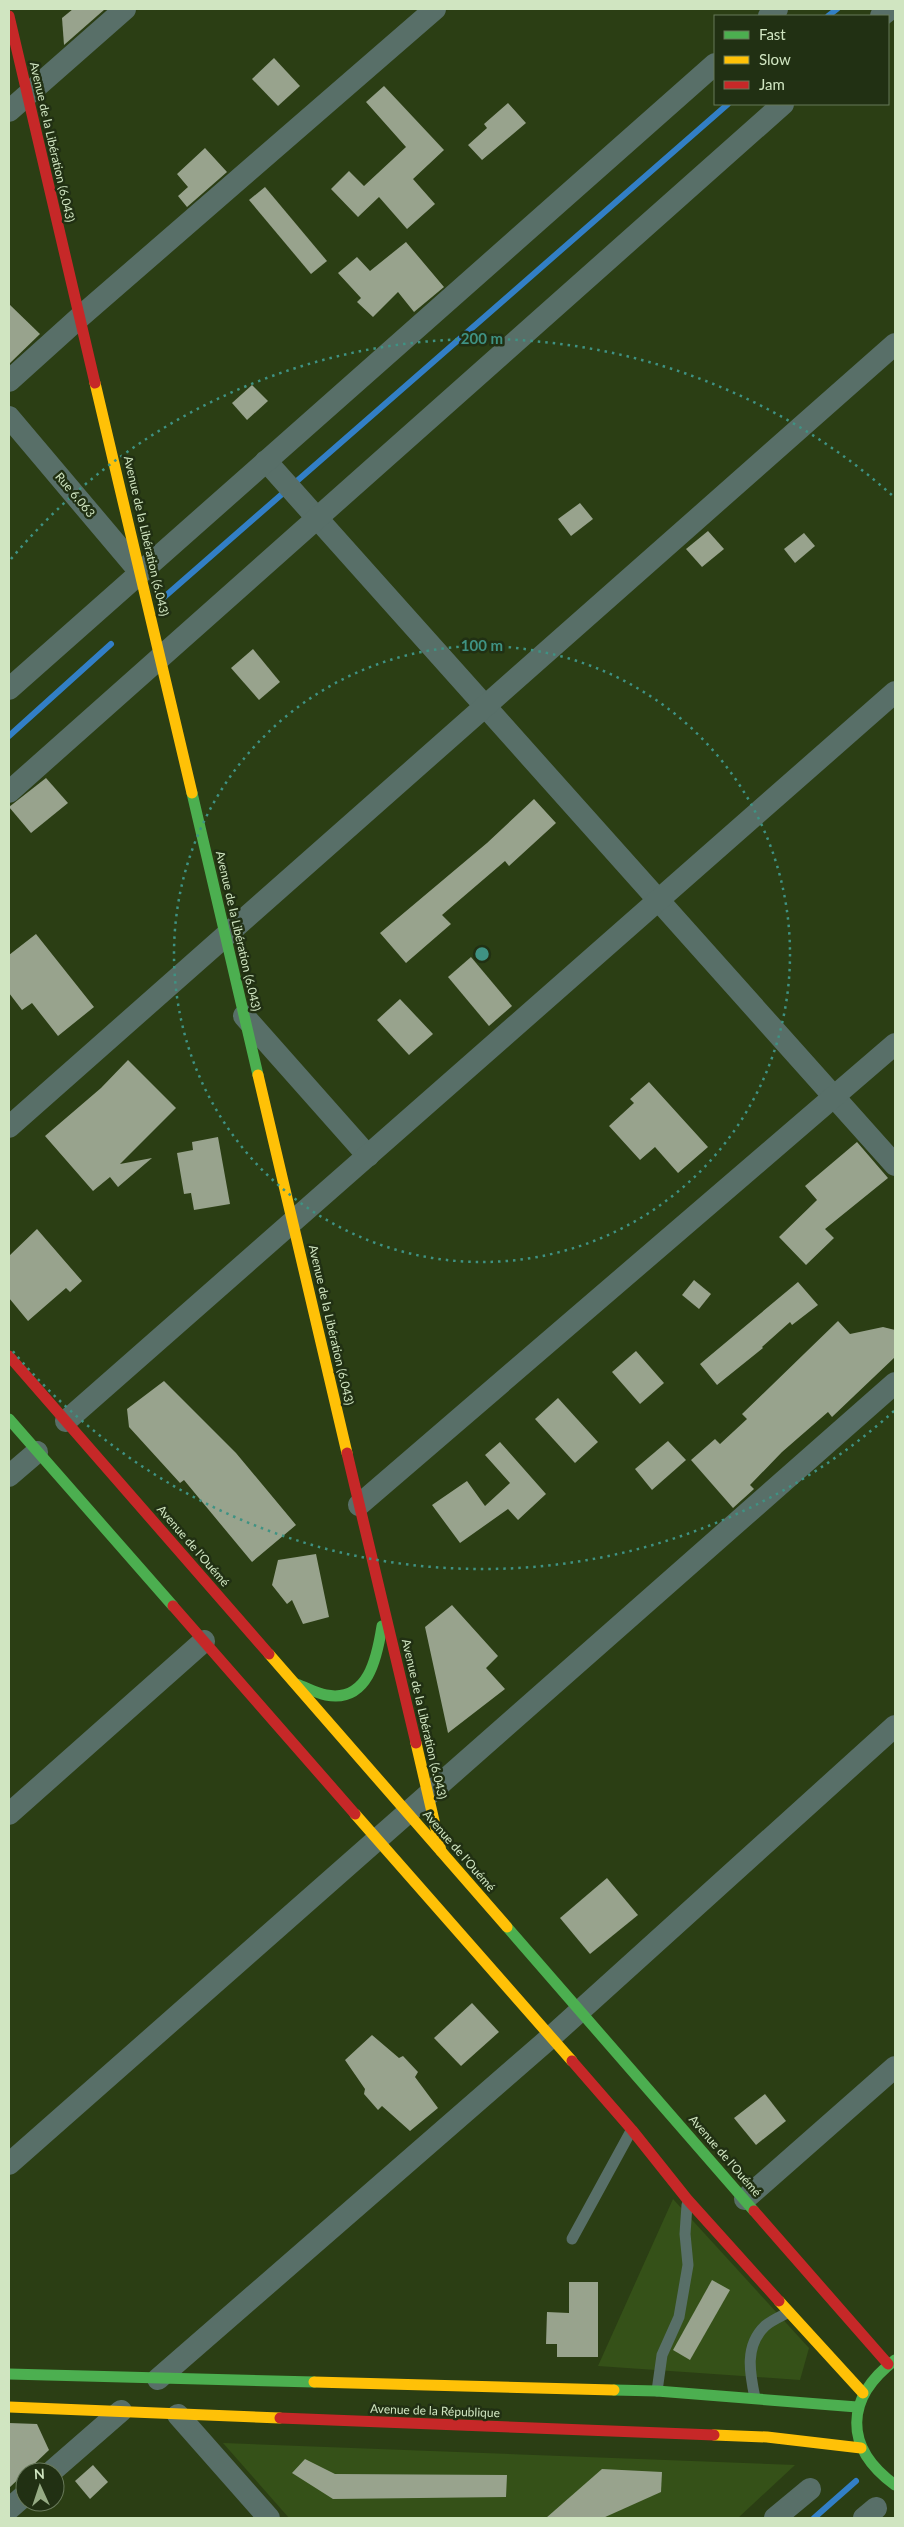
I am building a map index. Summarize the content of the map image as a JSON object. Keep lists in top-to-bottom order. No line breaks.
{"streets":{"main road":["Avenue de la Libération (6.043)","Avenue de l'Ouémé","Avenue de la République"],"street":["Rue 6.063"]},"crossings":[["Avenue de la Libération (6.043)","Rue 6.063"],["Avenue de la Libération (6.043)","Avenue de l'Ouémé"]],"legend":["Fast","Slow","Jam"],"north":"top","rings":["200 m","100 m"]}
